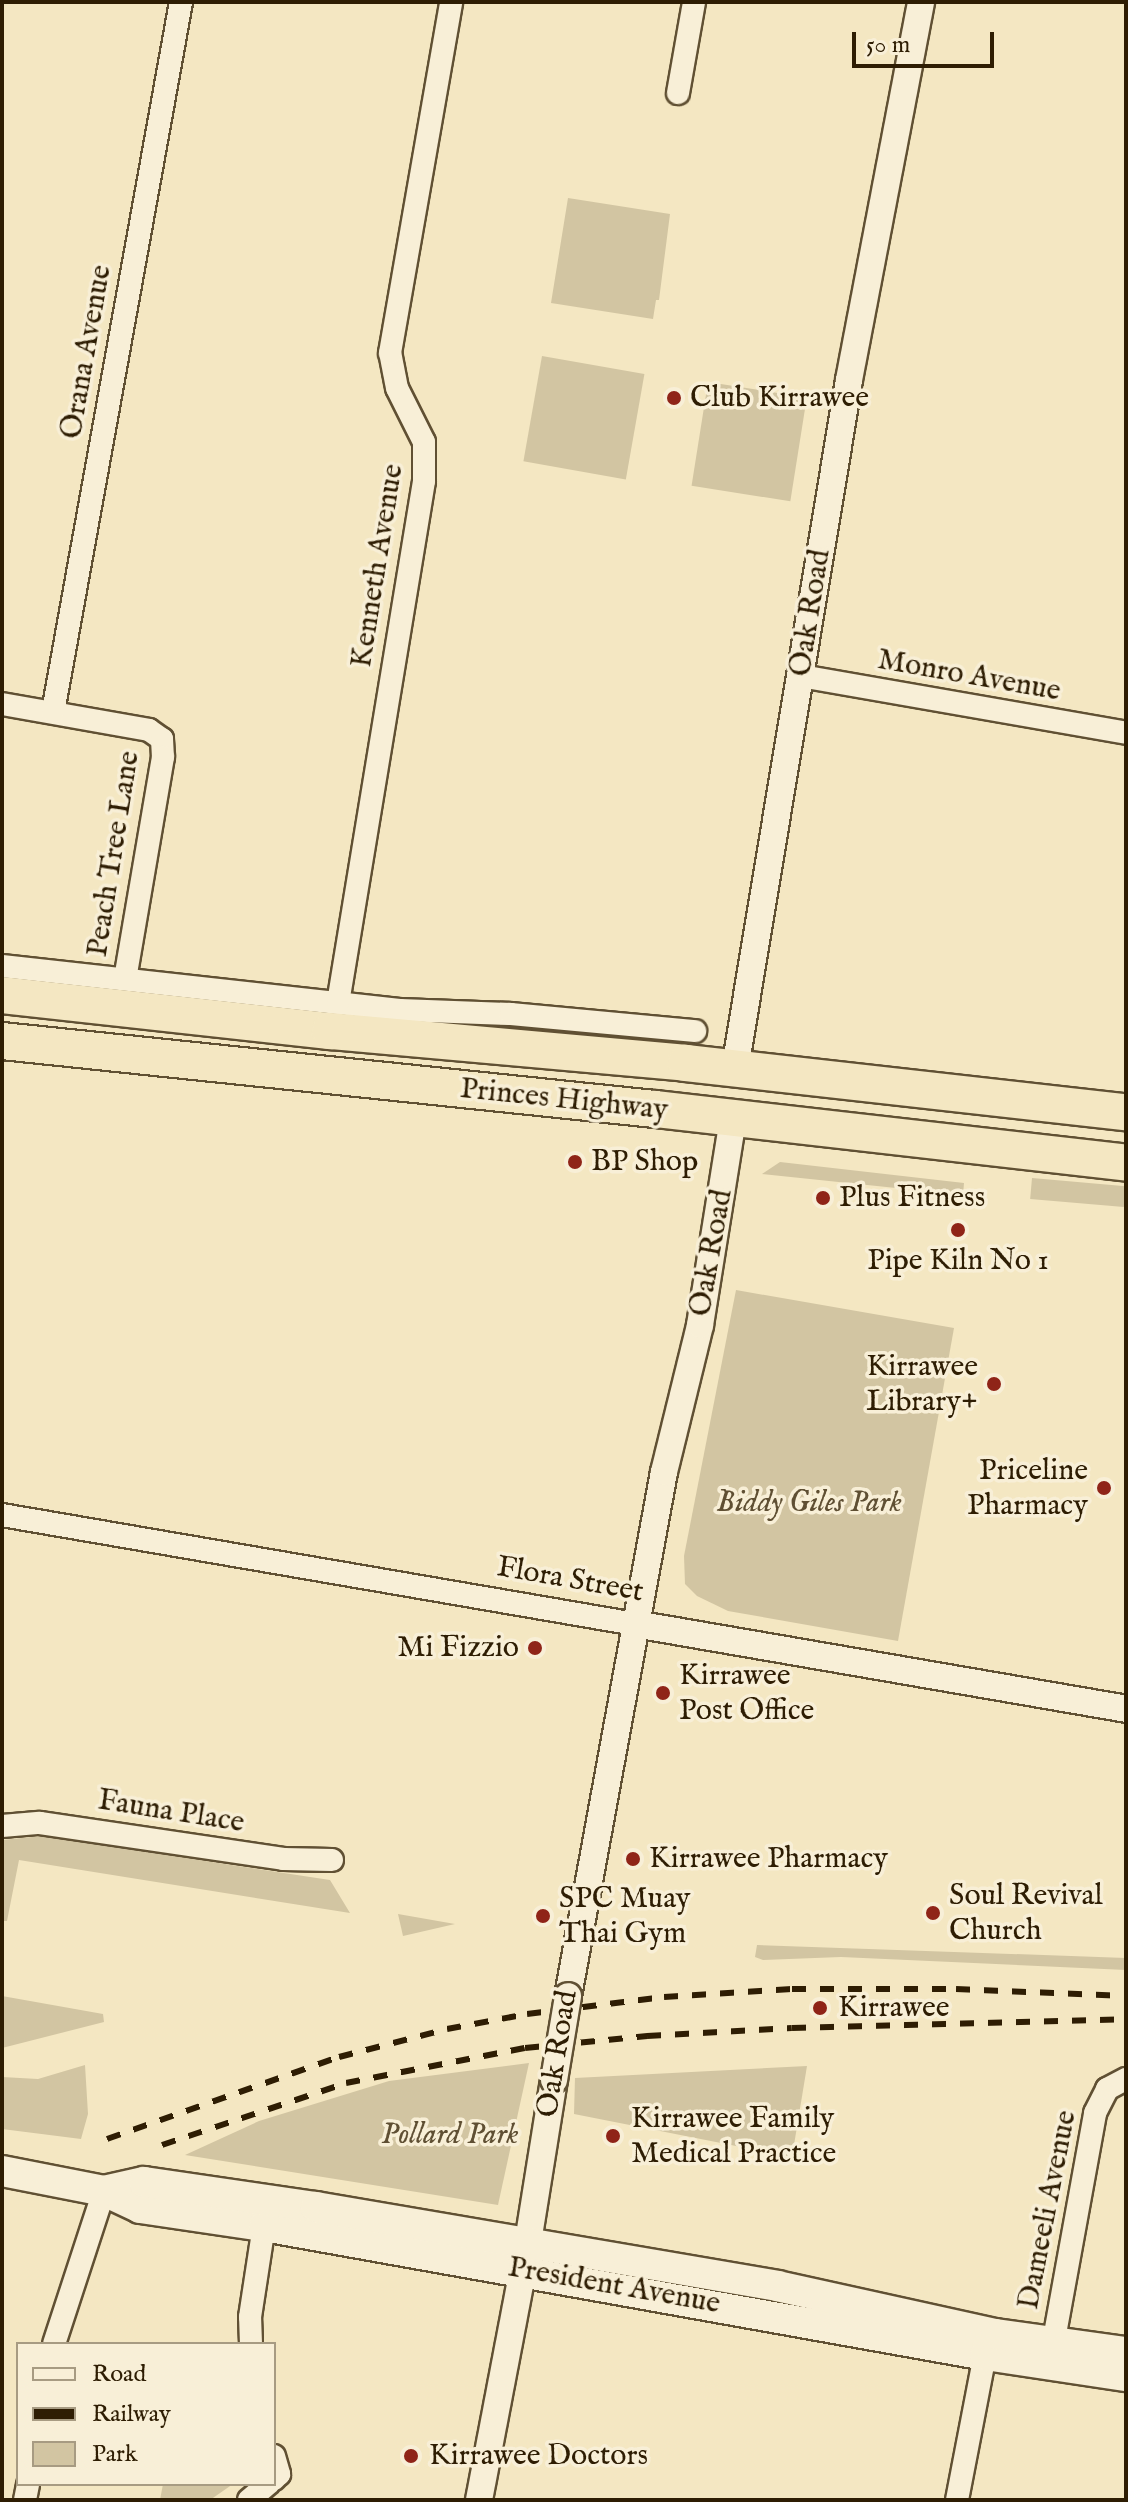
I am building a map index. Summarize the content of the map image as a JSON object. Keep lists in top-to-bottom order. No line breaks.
{"streets":{"highway":["Oak Road","Princes Highway"],"main road":["President Avenue"],"street":["Orana Avenue","Kenneth Avenue","Monro Avenue","Peach Tree Lane","Flora Street","Fauna Place","Dameeli Avenue"]},"crossings":[["Orana Avenue","Peach Tree Lane"],["Oak Road","Monro Avenue"],["Oak Road","Princes Highway"],["Oak Road","Flora Street"],["Oak Road","President Avenue"],["Dameeli Avenue","President Avenue"]],"parks":["Biddy Giles Park","Pollard Park"],"places":["Club Kirrawee","BP Shop","Plus Fitness","Pipe Kiln No 1","Kirrawee Library+","Priceline Pharmacy","Mi Fizzio","Kirrawee Post Office","Kirrawee Pharmacy","Soul Revival Church","SPC Muay Thai Gym","Kirrawee","Kirrawee Family Medical Practice","Kirrawee Doctors"],"legend":["Road","Railway","Park"],"scale_bar":"50 m"}
